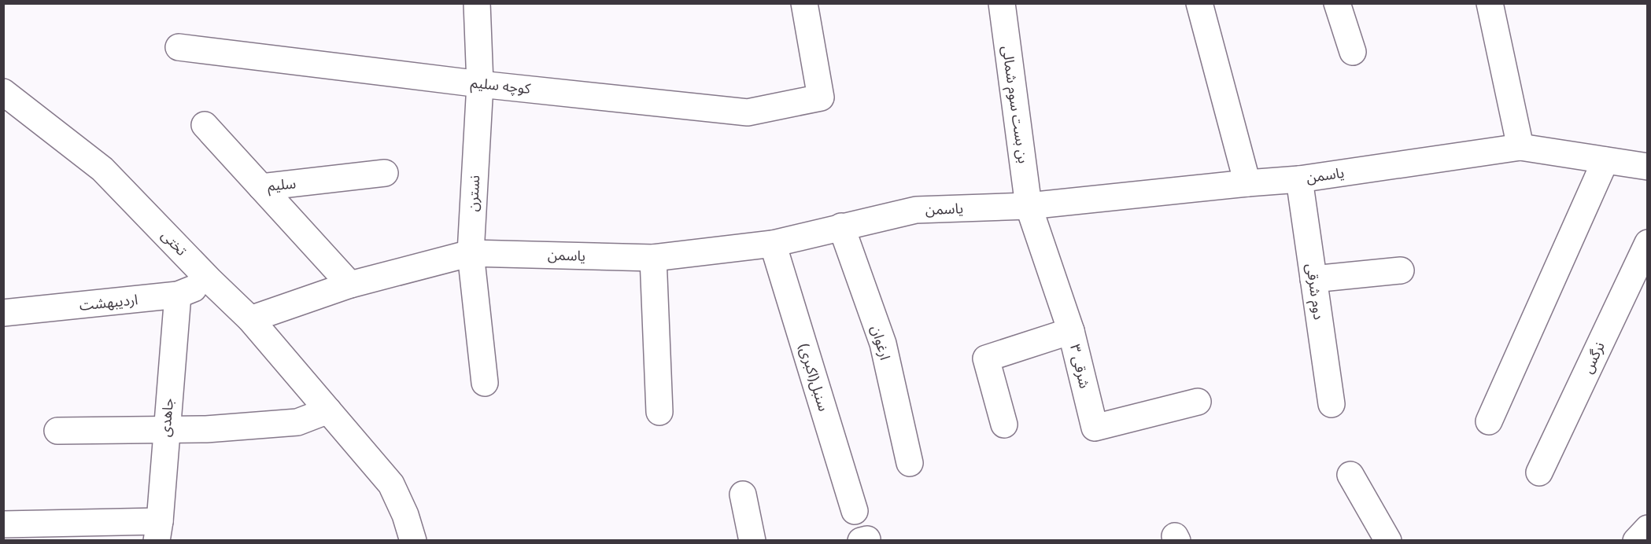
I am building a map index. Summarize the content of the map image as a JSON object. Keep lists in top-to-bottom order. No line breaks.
{"streets":{"street":["کوچه سلیم","بن بست سوم شمالی","یاسمن","سلیم","نسترن","تختی","دوم شرقی","اردیبهشت","ارغوان","نرگس","۳ شرقی","سنبل(اکبری)","جاهدی"]},"crossings":[["کوچه سلیم","نسترن"],["بن بست سوم شمالی","یاسمن"],["بن بست سوم شمالی","۳ شرقی"],["یاسمن","نسترن"],["یاسمن","تختی"],["یاسمن","دوم شرقی"],["یاسمن","ارغوان"],["یاسمن","۳ شرقی"],["یاسمن","سنبل(اکبری)"],["تختی","اردیبهشت"],["اردیبهشت","جاهدی"]]}
